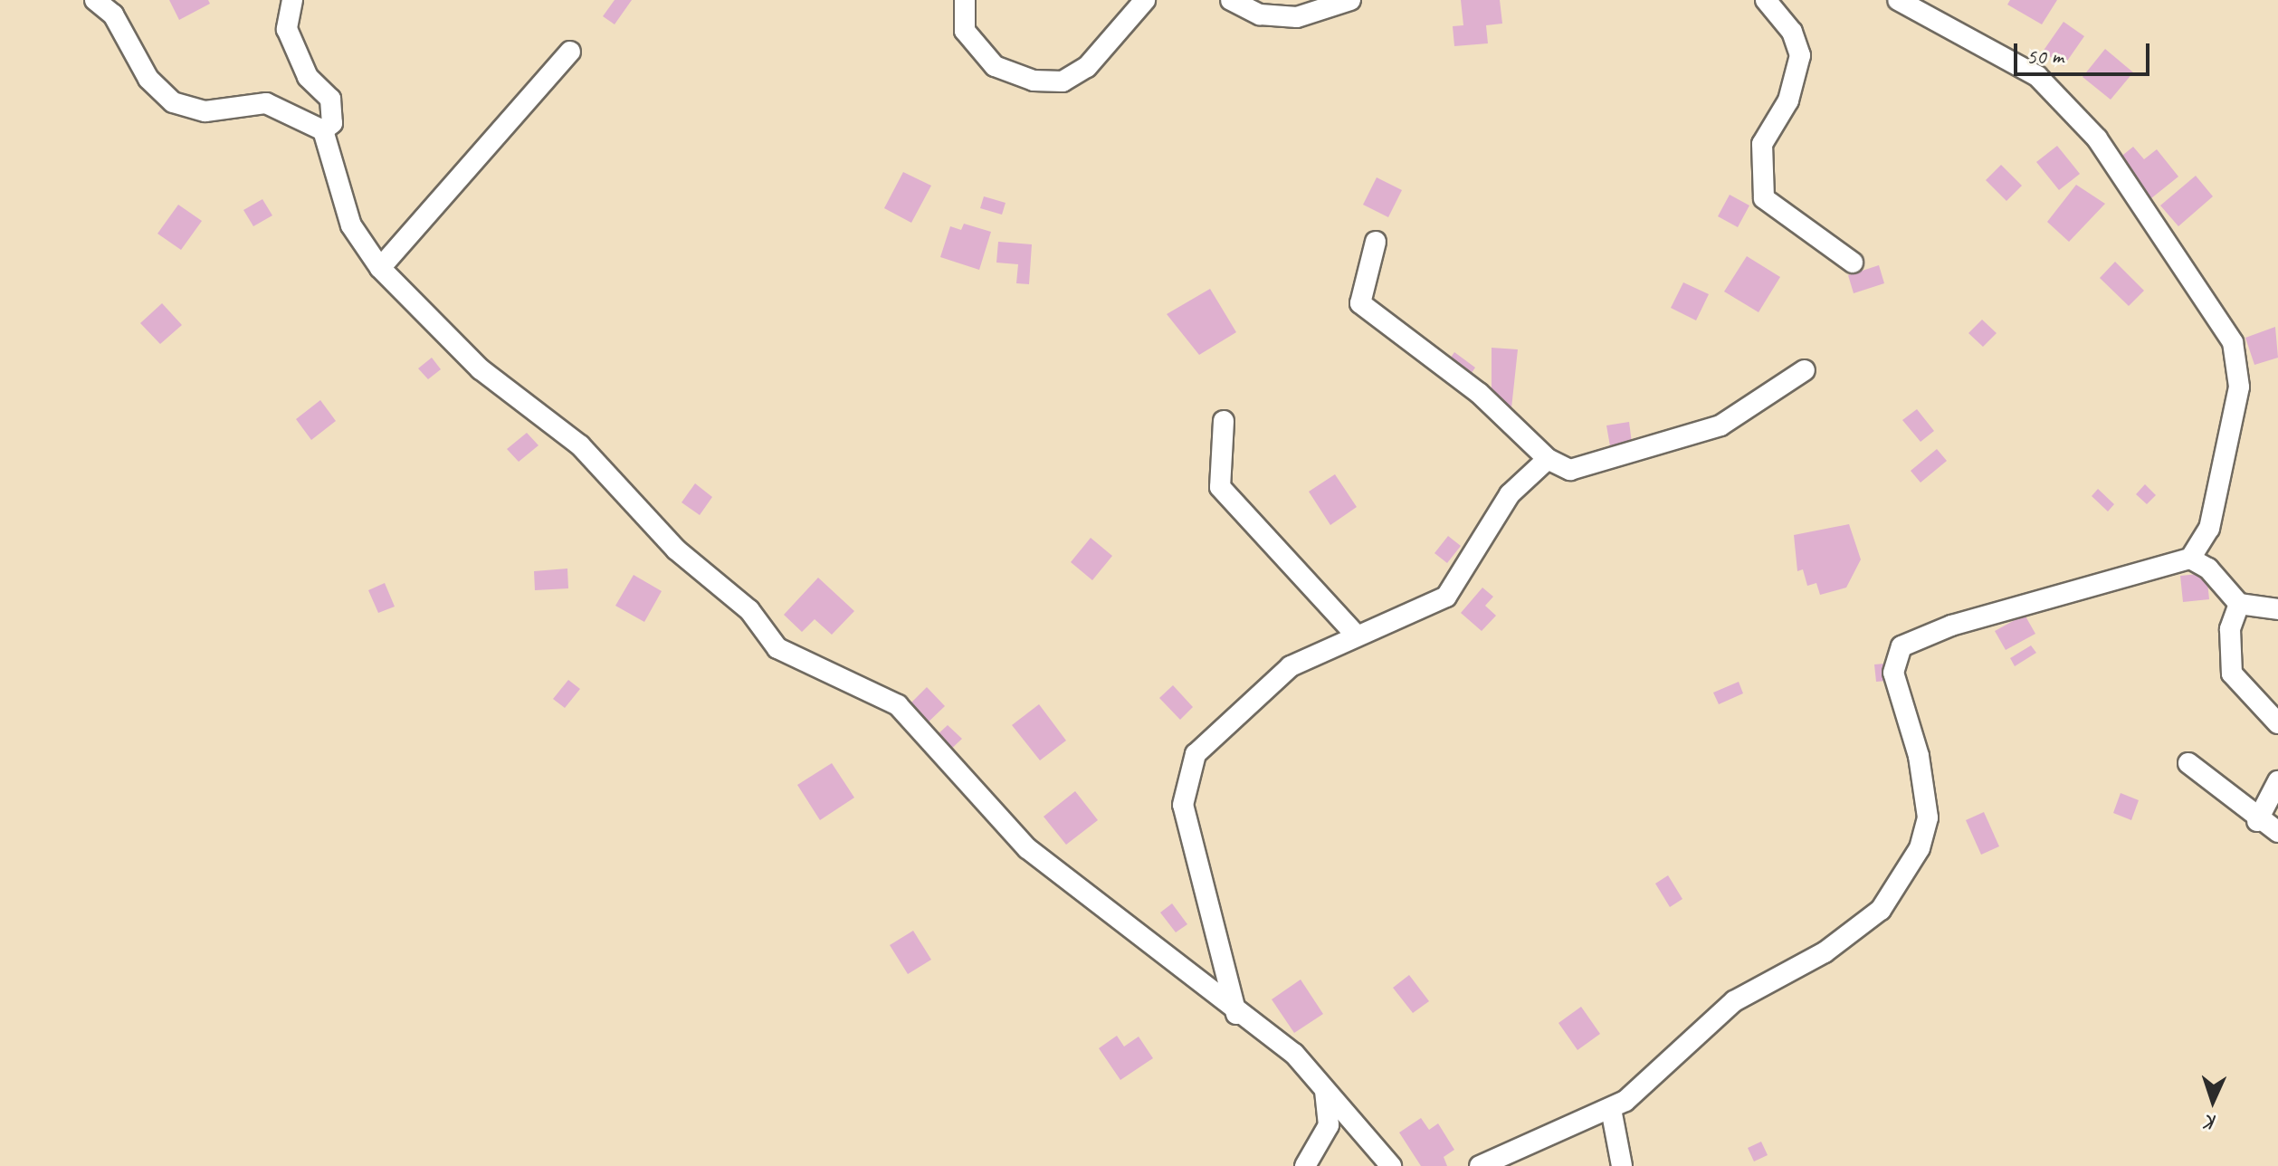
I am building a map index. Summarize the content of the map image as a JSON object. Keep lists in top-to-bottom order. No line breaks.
{"scale_bar":"50 m","north":"bottom"}
